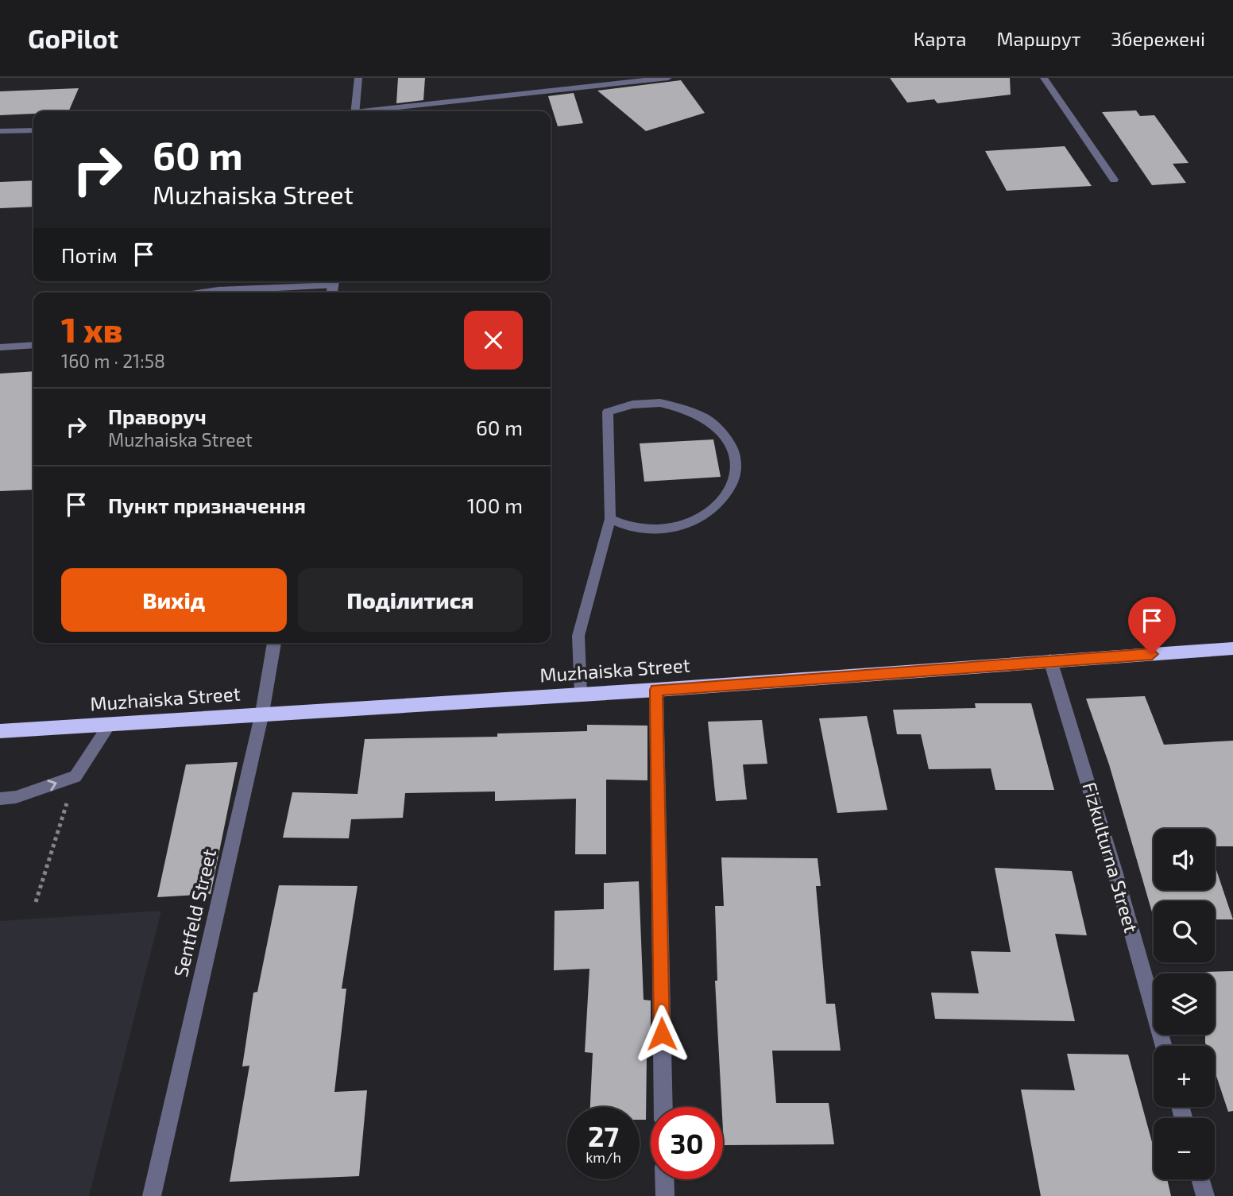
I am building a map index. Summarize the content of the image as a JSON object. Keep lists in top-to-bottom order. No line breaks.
{"streets":{"highway":["Muzhaiska Street"],"street":["Fizkulturna Street","Sentfeld Street"]},"crossings":[["Muzhaiska Street","Fizkulturna Street"],["Muzhaiska Street","Sentfeld Street"]],"page":{"header":"GoPilot","nav":["Карта","Маршрут","Збережені"],"turn":["60 m","Muzhaiska Street"],"then":"Потім","heading":["1 хв","160 m · 21:58"],"list":[{"name":"Праворуч","note":"Muzhaiska Street","value":"60 m"},{"name":"Пункт призначення","value":"100 m"}],"buttons":["Вихід","Поділитися"],"map_buttons":["+","−"],"speed":"27 km/h","limit":"30"}}
